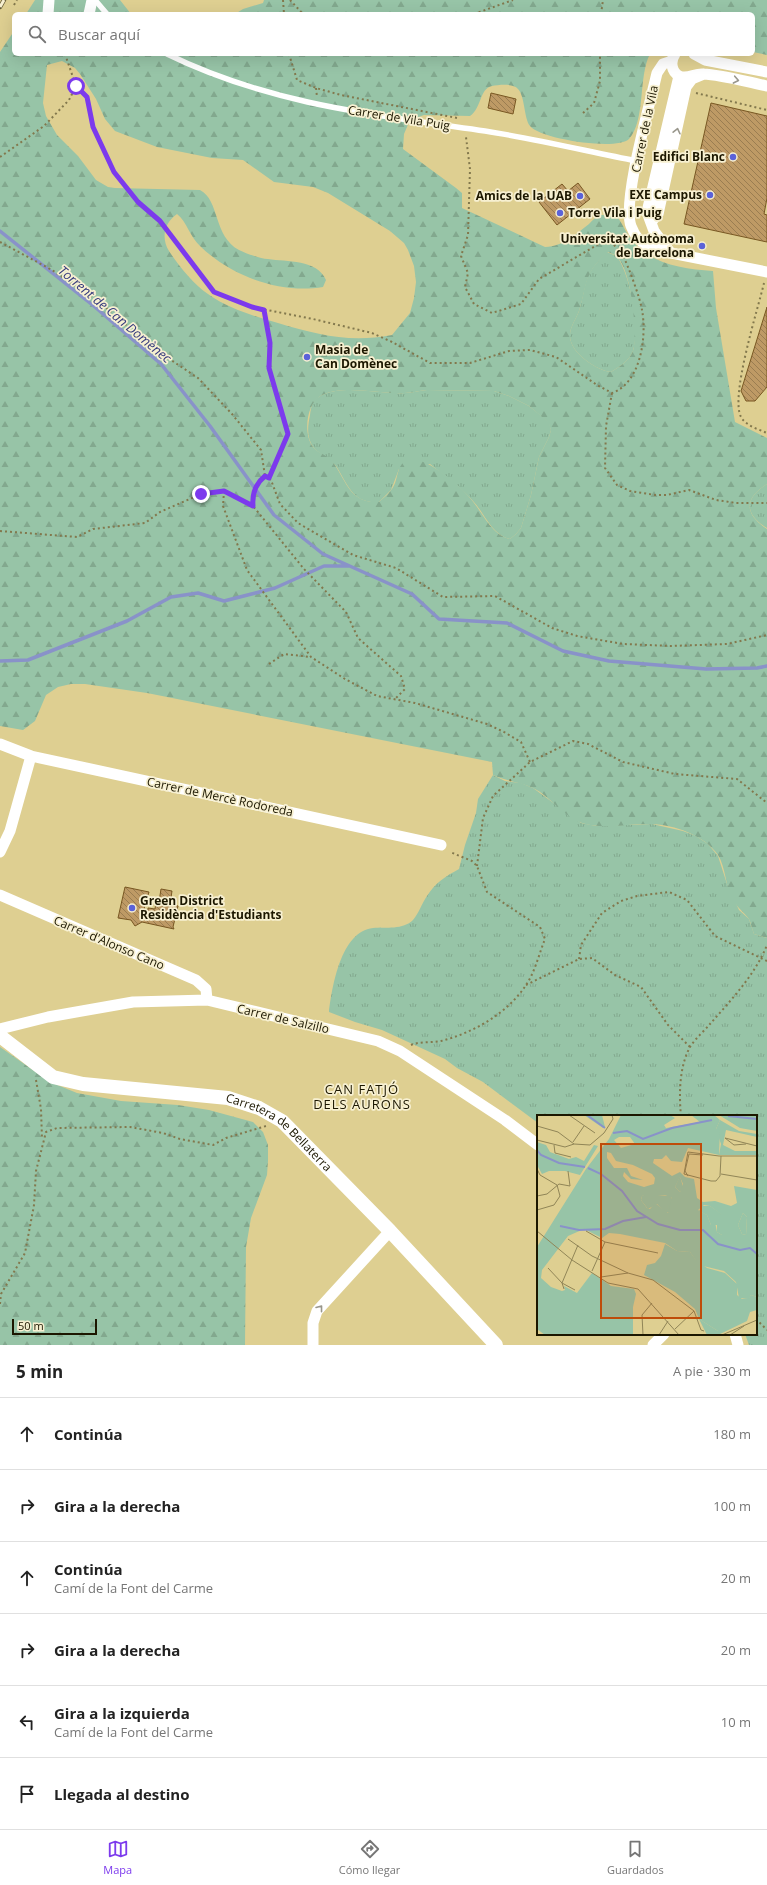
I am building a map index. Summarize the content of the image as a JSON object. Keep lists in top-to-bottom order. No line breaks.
{"streets":{"street":["Carrer de la Vila","Carrer de Mercè Rodoreda","Carrer d'Alonso Cano","Carrer de Salzillo","Carretera de Bellaterra"],"lane":["Carrer de Vila Puig"]},"crossings":[["Carrer de Vila Puig","Carrer de la Vila"],["Carrer d'Alonso Cano","Carrer de Salzillo"]],"districts":["CAN FATJÓ DELS AURONS"],"water":["Torrent de Can Domènec"],"places":["Edifici Blanc","EXE Campus","Amics de la UAB","Torre Vila i Puig","Universitat Autònoma de Barcelona","Masia de Can Domènec","Green District Residència d'Estudiants"],"scale_bar":"50 m","page":{"search":"Buscar aquí","scale":"50 m","heading":["5 min","A pie · 330 m"],"list":[["Continúa","180 m"],["Gira a la derecha","100 m"],["Continúa","Camí de la Font del Carme","20 m"],["Gira a la derecha","20 m"],["Gira a la izquierda","Camí de la Font del Carme","10 m"],"Llegada al destino"],"nav":["Mapa","Cómo llegar","Guardados"]}}
